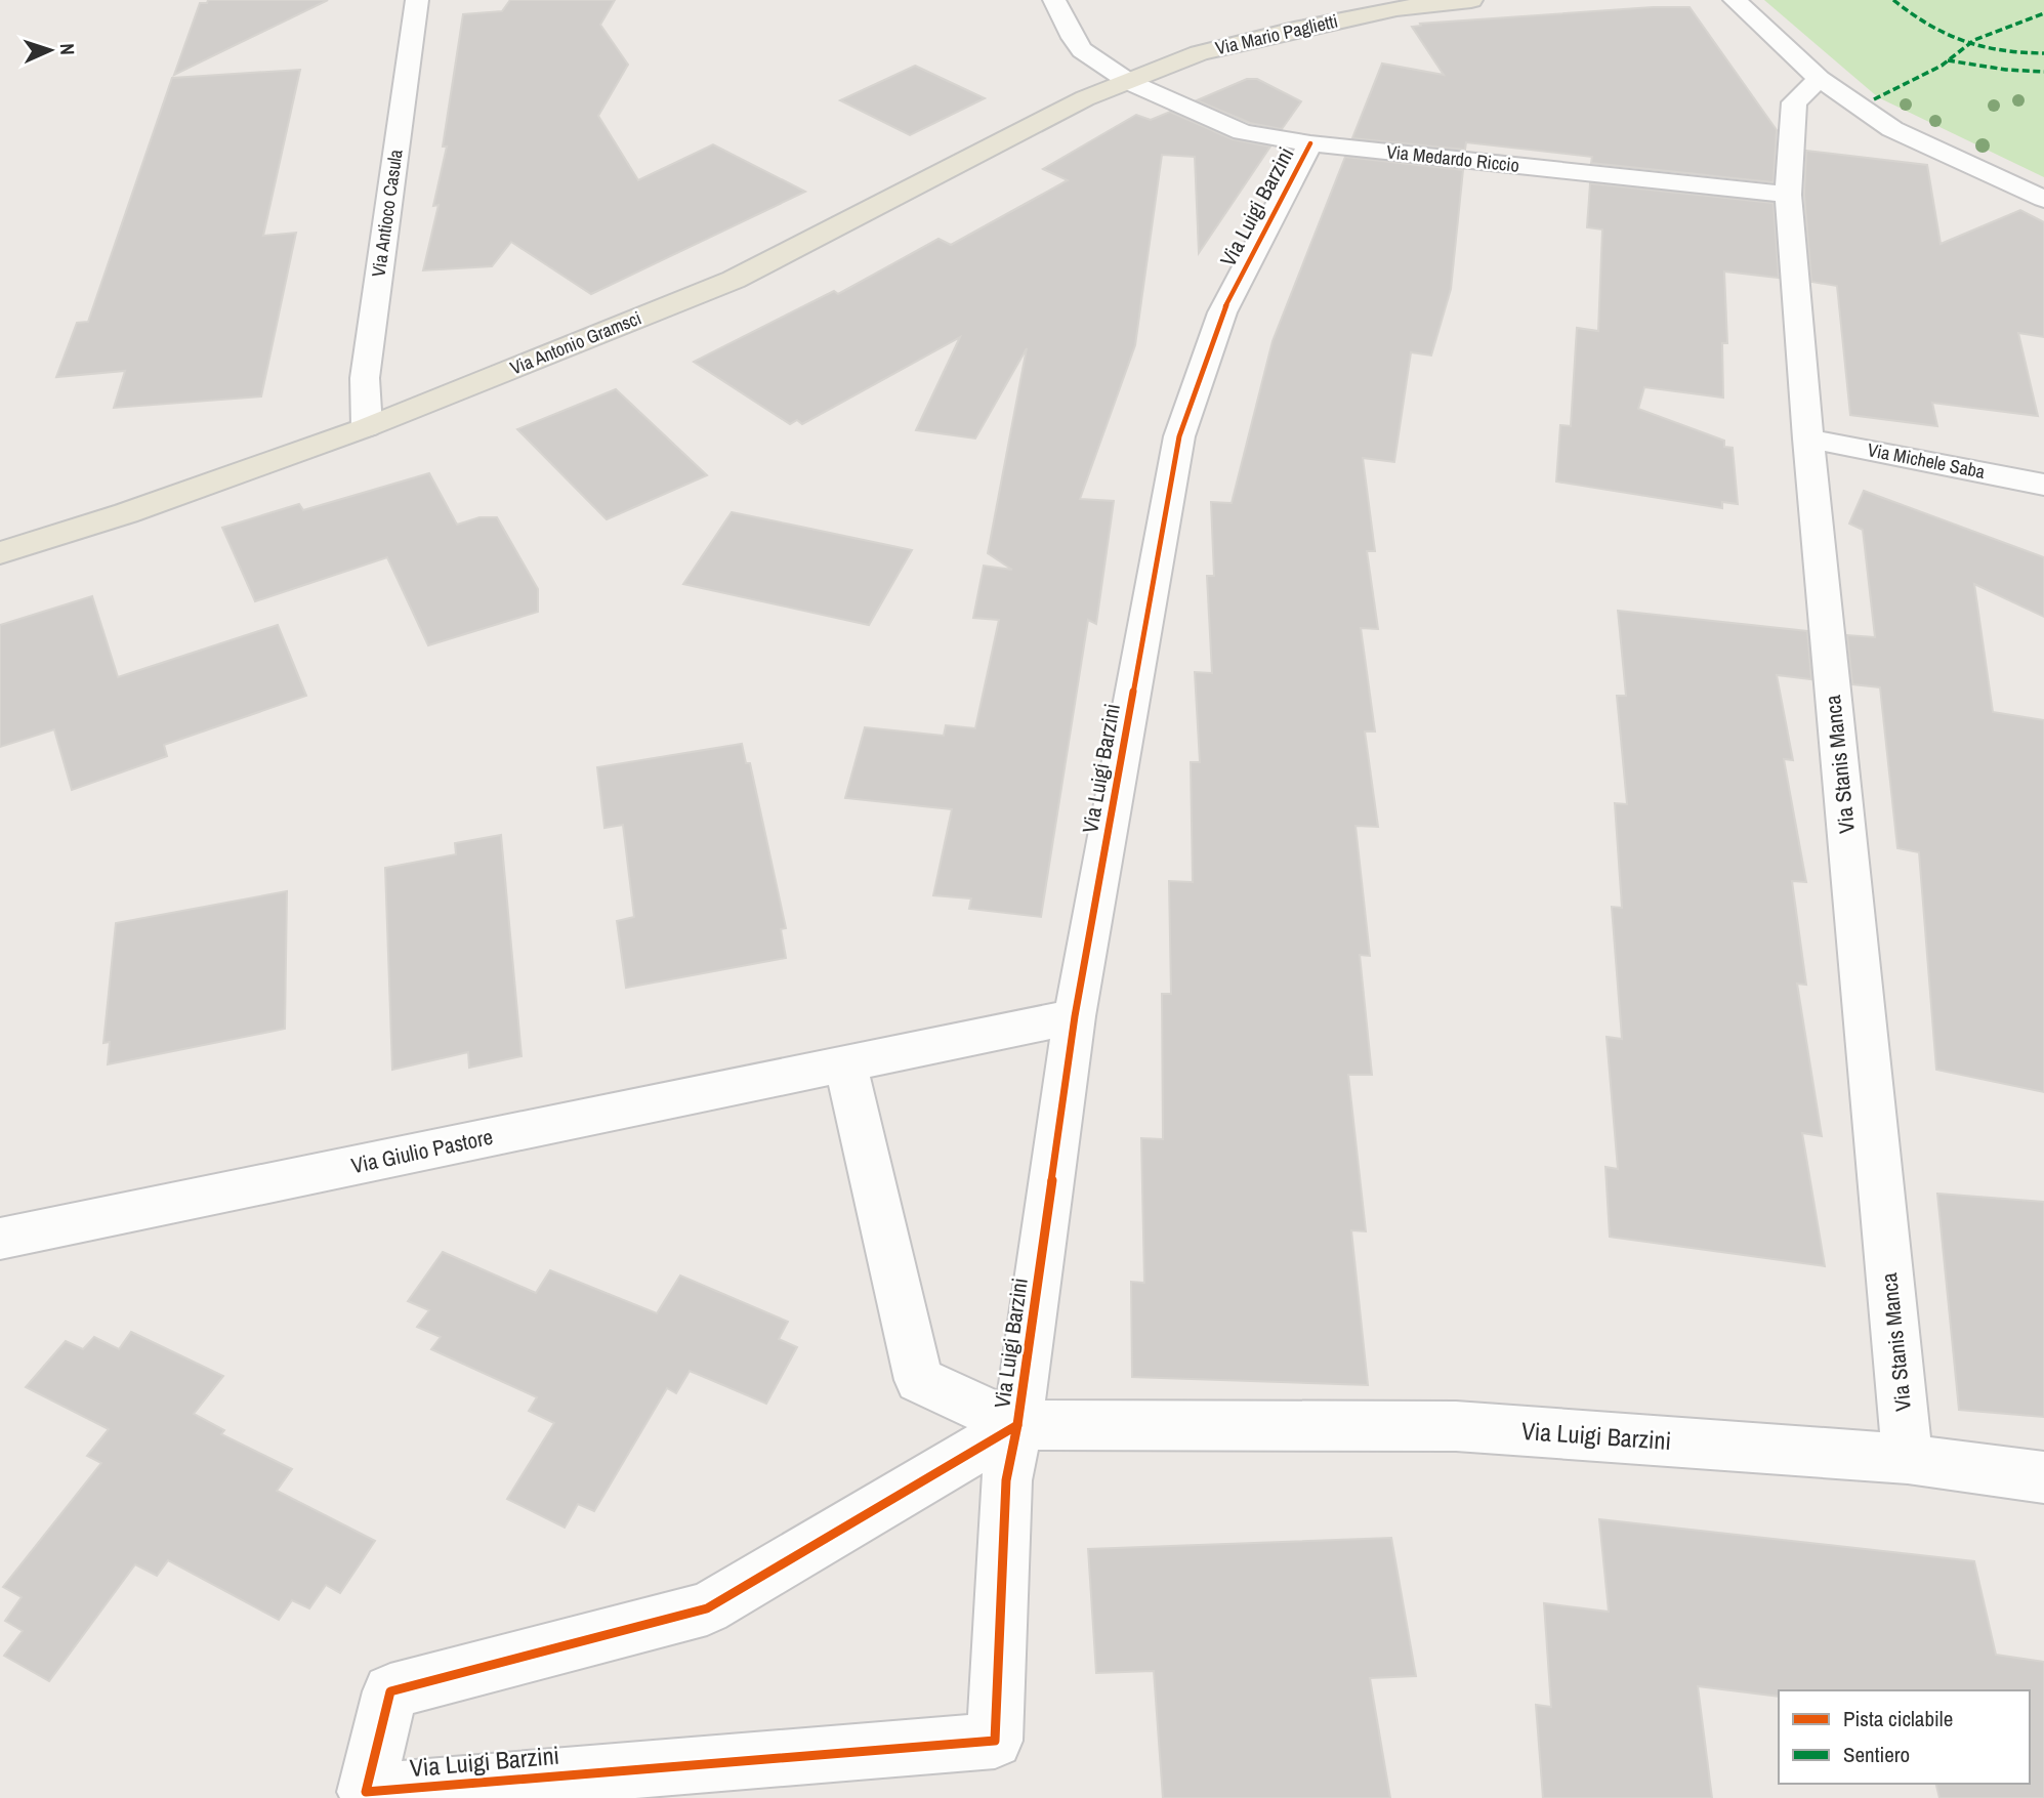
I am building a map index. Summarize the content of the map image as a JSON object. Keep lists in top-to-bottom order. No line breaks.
{"streets":{"main road":["Via Mario Paglietti","Via Antonio Gramsci"],"street":["Via Medardo Riccio","Via Luigi Barzini","Via Antioco Casula","Via Michele Saba","Via Stanis Manca","Via Giulio Pastore"]},"crossings":[["Via Mario Paglietti","Via Medardo Riccio"],["Via Mario Paglietti","Via Antonio Gramsci"],["Via Medardo Riccio","Via Luigi Barzini"],["Via Medardo Riccio","Via Antonio Gramsci"],["Via Medardo Riccio","Via Stanis Manca"],["Via Luigi Barzini","Via Stanis Manca"],["Via Luigi Barzini","Via Giulio Pastore"],["Via Antioco Casula","Via Antonio Gramsci"],["Via Michele Saba","Via Stanis Manca"]],"legend":["Pista ciclabile","Sentiero"],"north":"right"}
